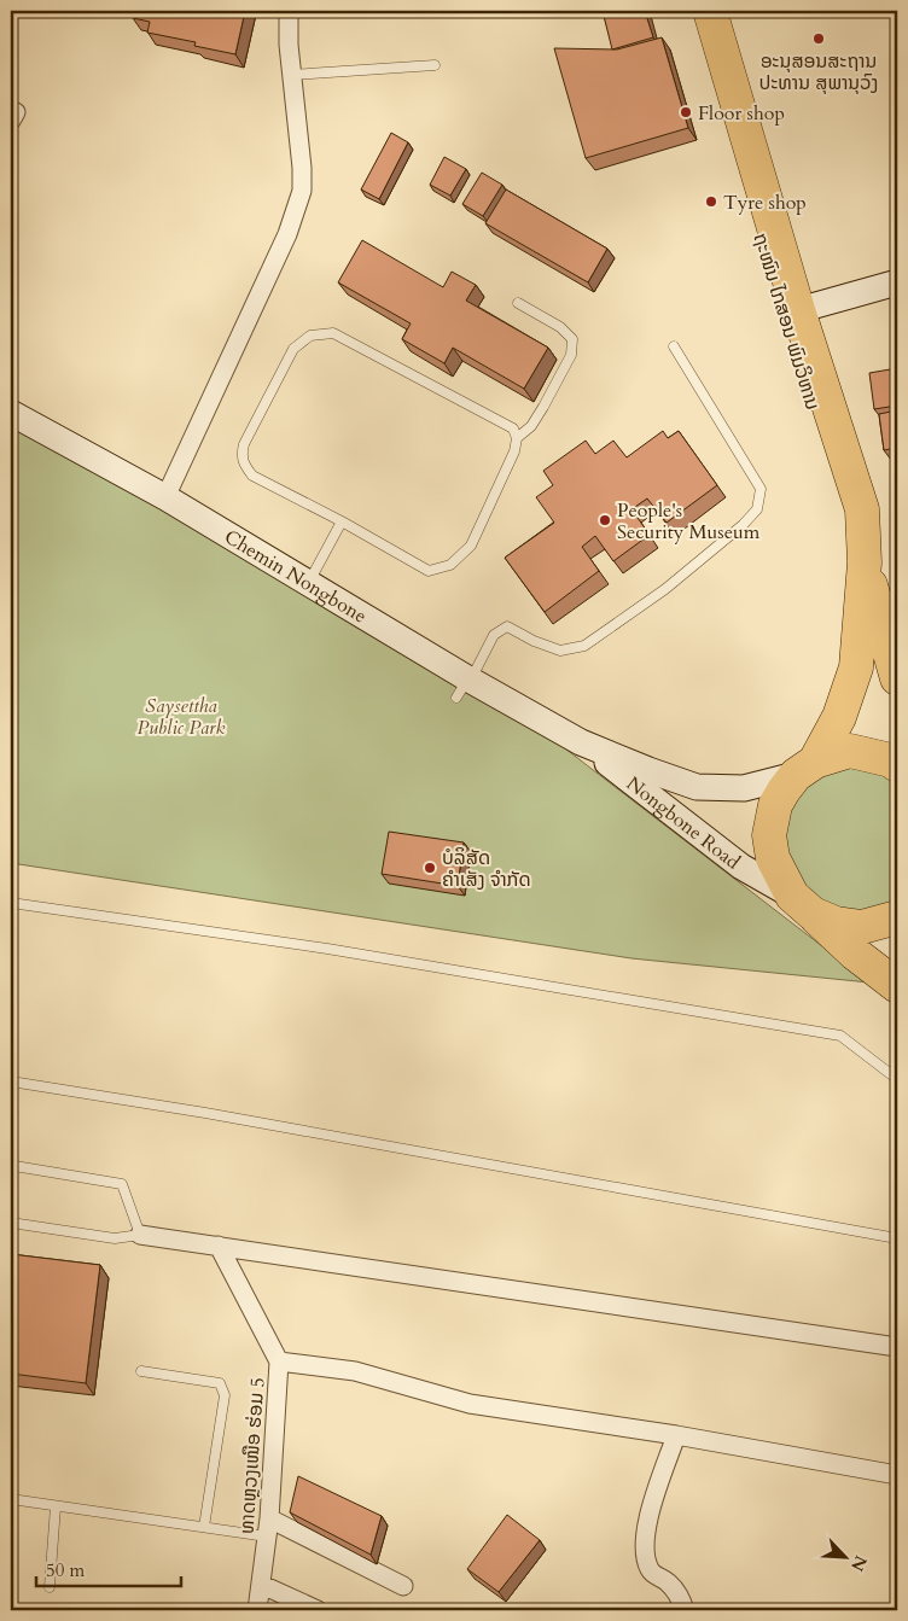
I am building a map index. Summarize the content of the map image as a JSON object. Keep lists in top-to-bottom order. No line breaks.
{"streets":{"highway":["ຖະໜົນ ໄກສອນ ພົມວິຫານ"],"street":["Chemin Nongbone","Nongbone Road","ທາດຫຼວງເໜືອ ຮ່ອມ 5"]},"crossings":[["ຖະໜົນ ໄກສອນ ພົມວິຫານ","Nongbone Road"],["Chemin Nongbone","Nongbone Road"]],"parks":["Saysettha Public Park"],"places":["ອະນຸສອນສະຖານ ປະທານ ສຸພານຸວົງ","Floor shop","Tyre shop","People's Security Museum","ບໍລິສັດ ຄຳເສັງ ຈຳກັດ"],"scale_bar":"50 m","north":"bottom right"}
